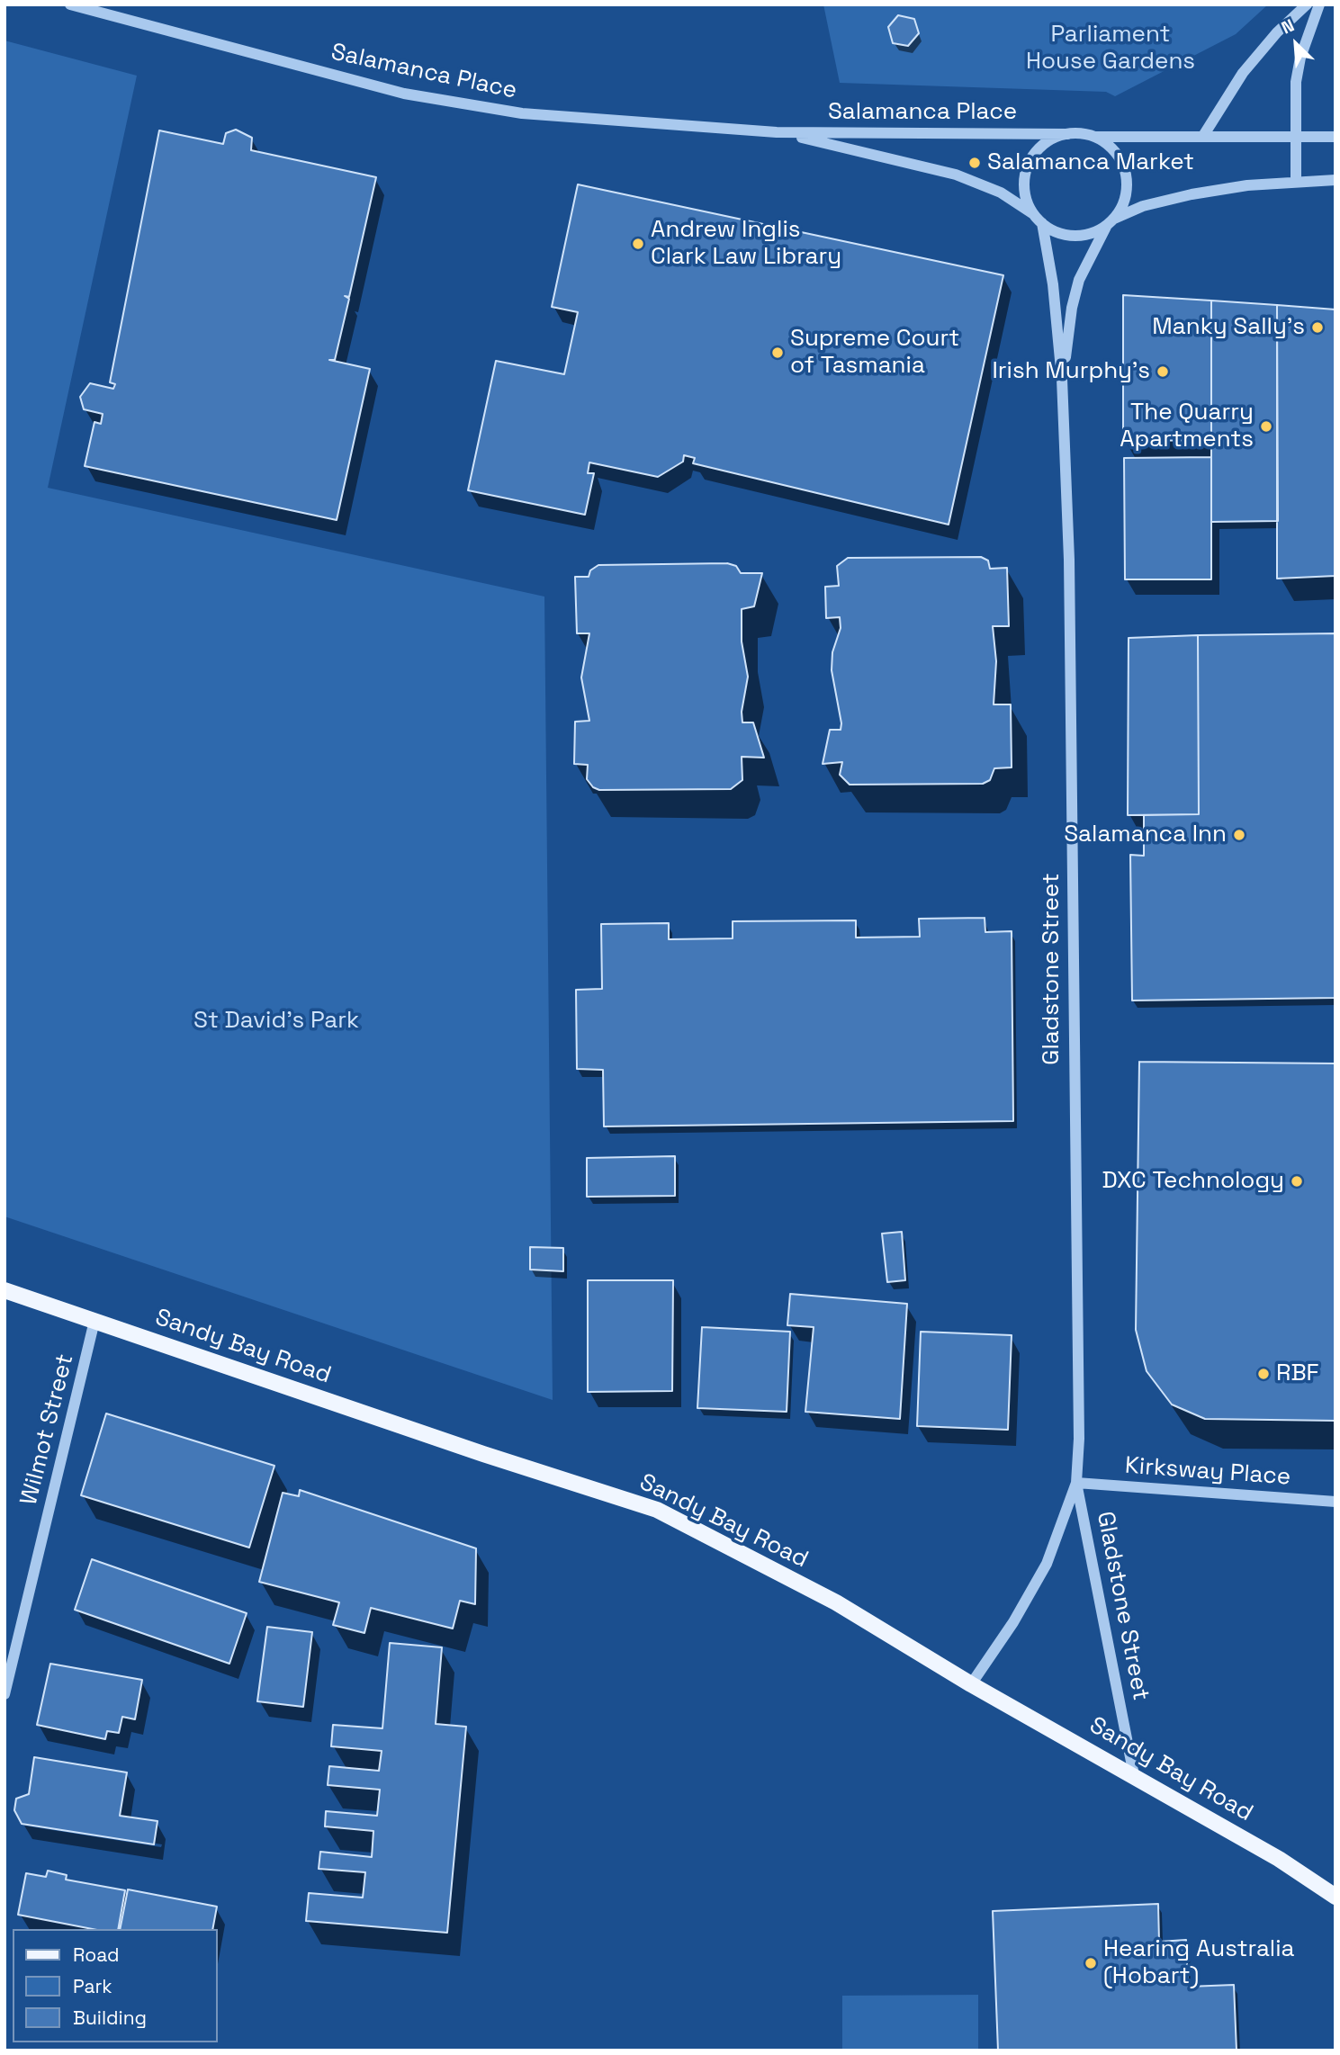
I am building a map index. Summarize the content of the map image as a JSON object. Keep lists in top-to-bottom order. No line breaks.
{"streets":{"main road":["Sandy Bay Road"],"street":["Salamanca Place","Gladstone Street","Wilmot Street","Kirksway Place"]},"crossings":[["Salamanca Place","Gladstone Street"],["Gladstone Street","Sandy Bay Road"],["Gladstone Street","Kirksway Place"],["Sandy Bay Road","Wilmot Street"]],"parks":["Parliament House Gardens","St David's Park"],"places":["Salamanca Market","Andrew Inglis Clark Law Library","Manky Sally’s","Supreme Court of Tasmania","Irish Murphy's","The Quarry Apartments","Salamanca Inn","DXC Technology","RBF","Hearing Australia (Hobart)"],"legend":["Road","Park","Building"],"north":"top left"}
